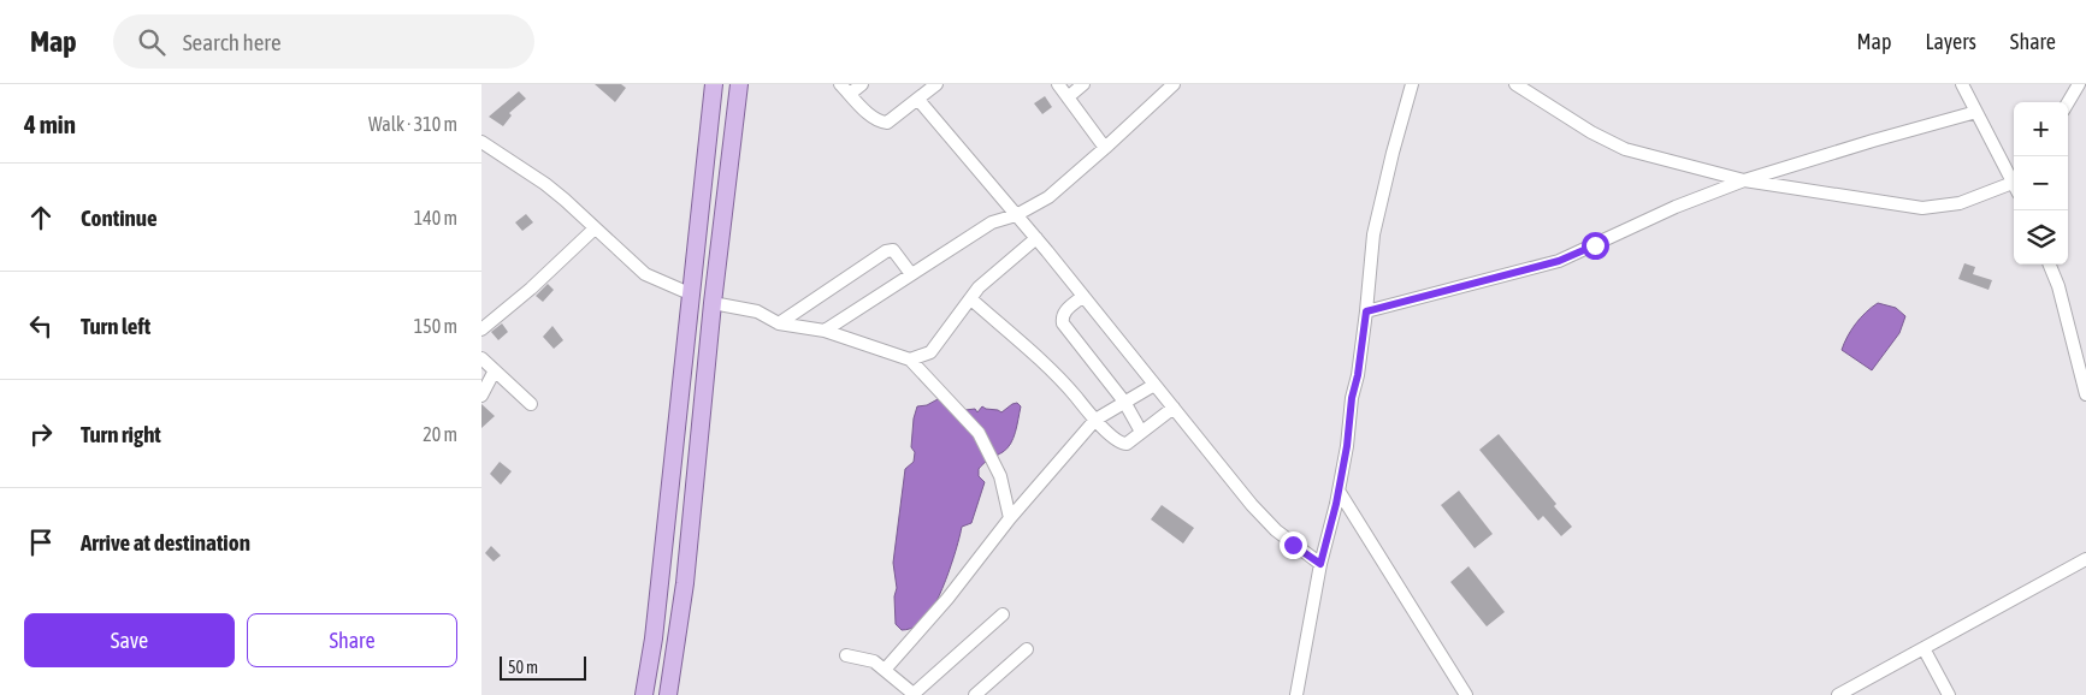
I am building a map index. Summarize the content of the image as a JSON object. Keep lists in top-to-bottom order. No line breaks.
{"scale_bar":"50 m","page":{"header":"Map","search":"Search here","nav":["Map","Layers","Share"],"heading":["4 min","Walk · 310 m"],"map_buttons":["+","−"],"list":[["Continue","140 m"],["Turn left","150 m"],["Turn right","20 m"],"Arrive at destination"],"buttons":["Save","Share"],"scale":"50 m"}}
